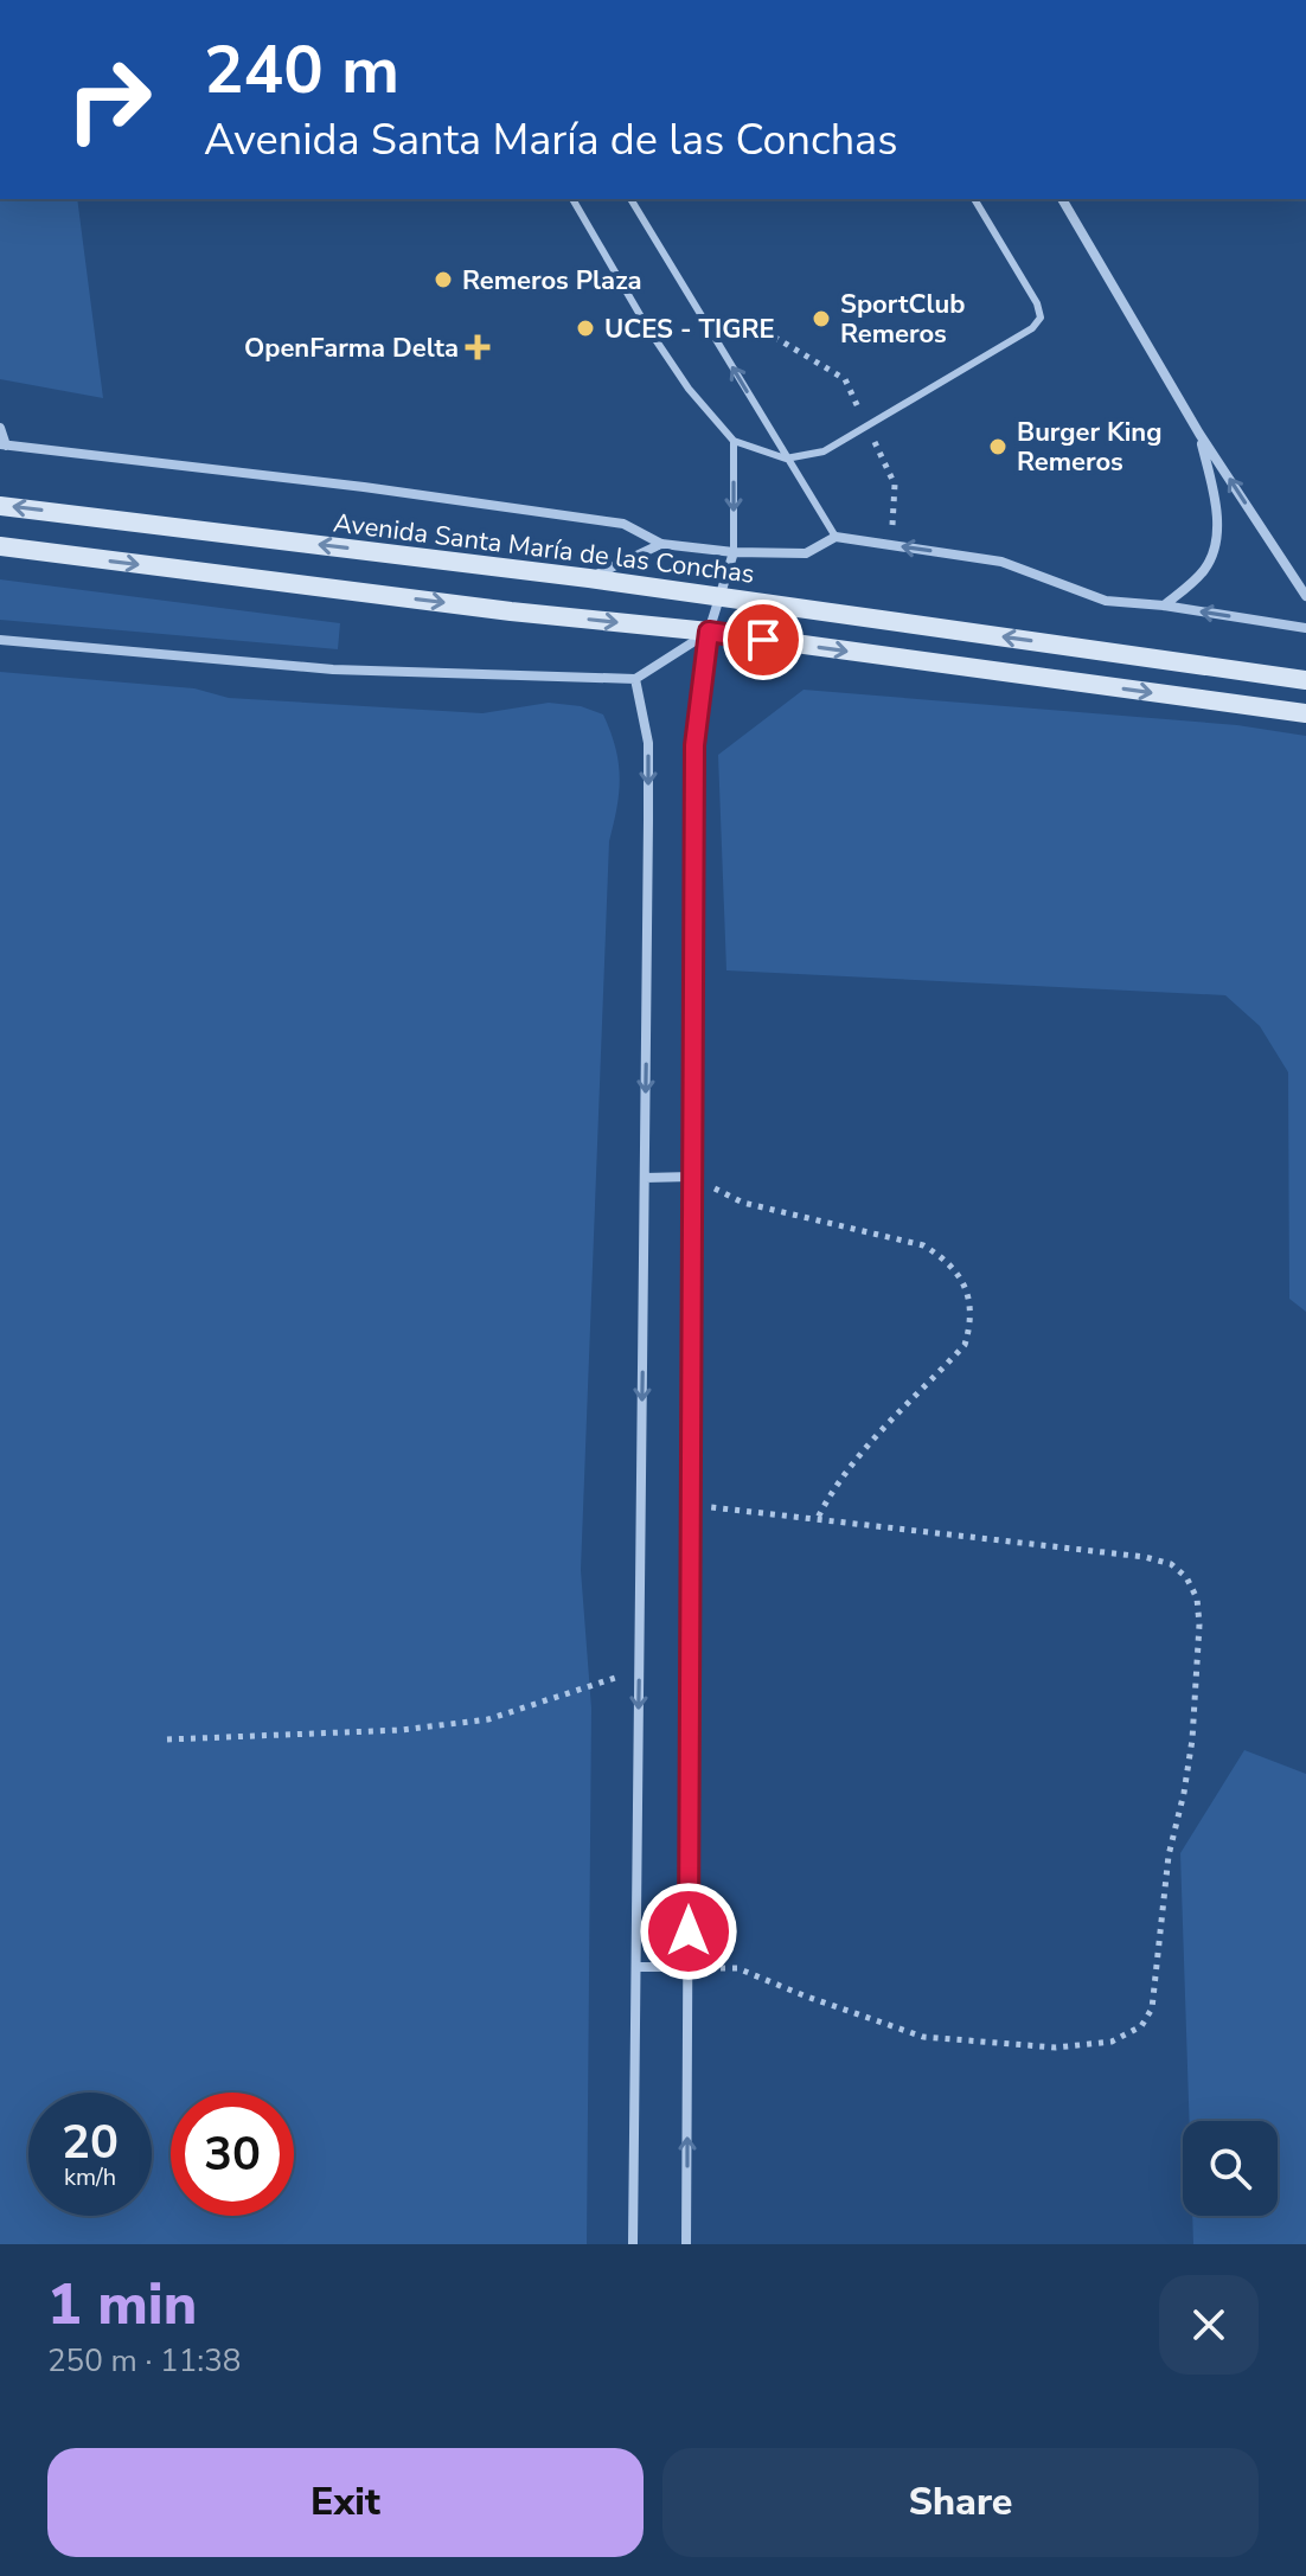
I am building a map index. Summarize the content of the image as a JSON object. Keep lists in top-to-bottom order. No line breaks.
{"streets":{"main road":["Avenida Santa María de las Conchas"]},"places":{"other":["Remeros Plaza","SportClub Remeros","UCES - TIGRE","Burger King Remeros"],"health":["OpenFarma Delta"]},"page":{"turn":["240 m","Avenida Santa María de las Conchas"],"speed":"20 km/h","limit":"30","heading":["1 min","250 m · 11:38"],"buttons":["Exit","Share"]}}
